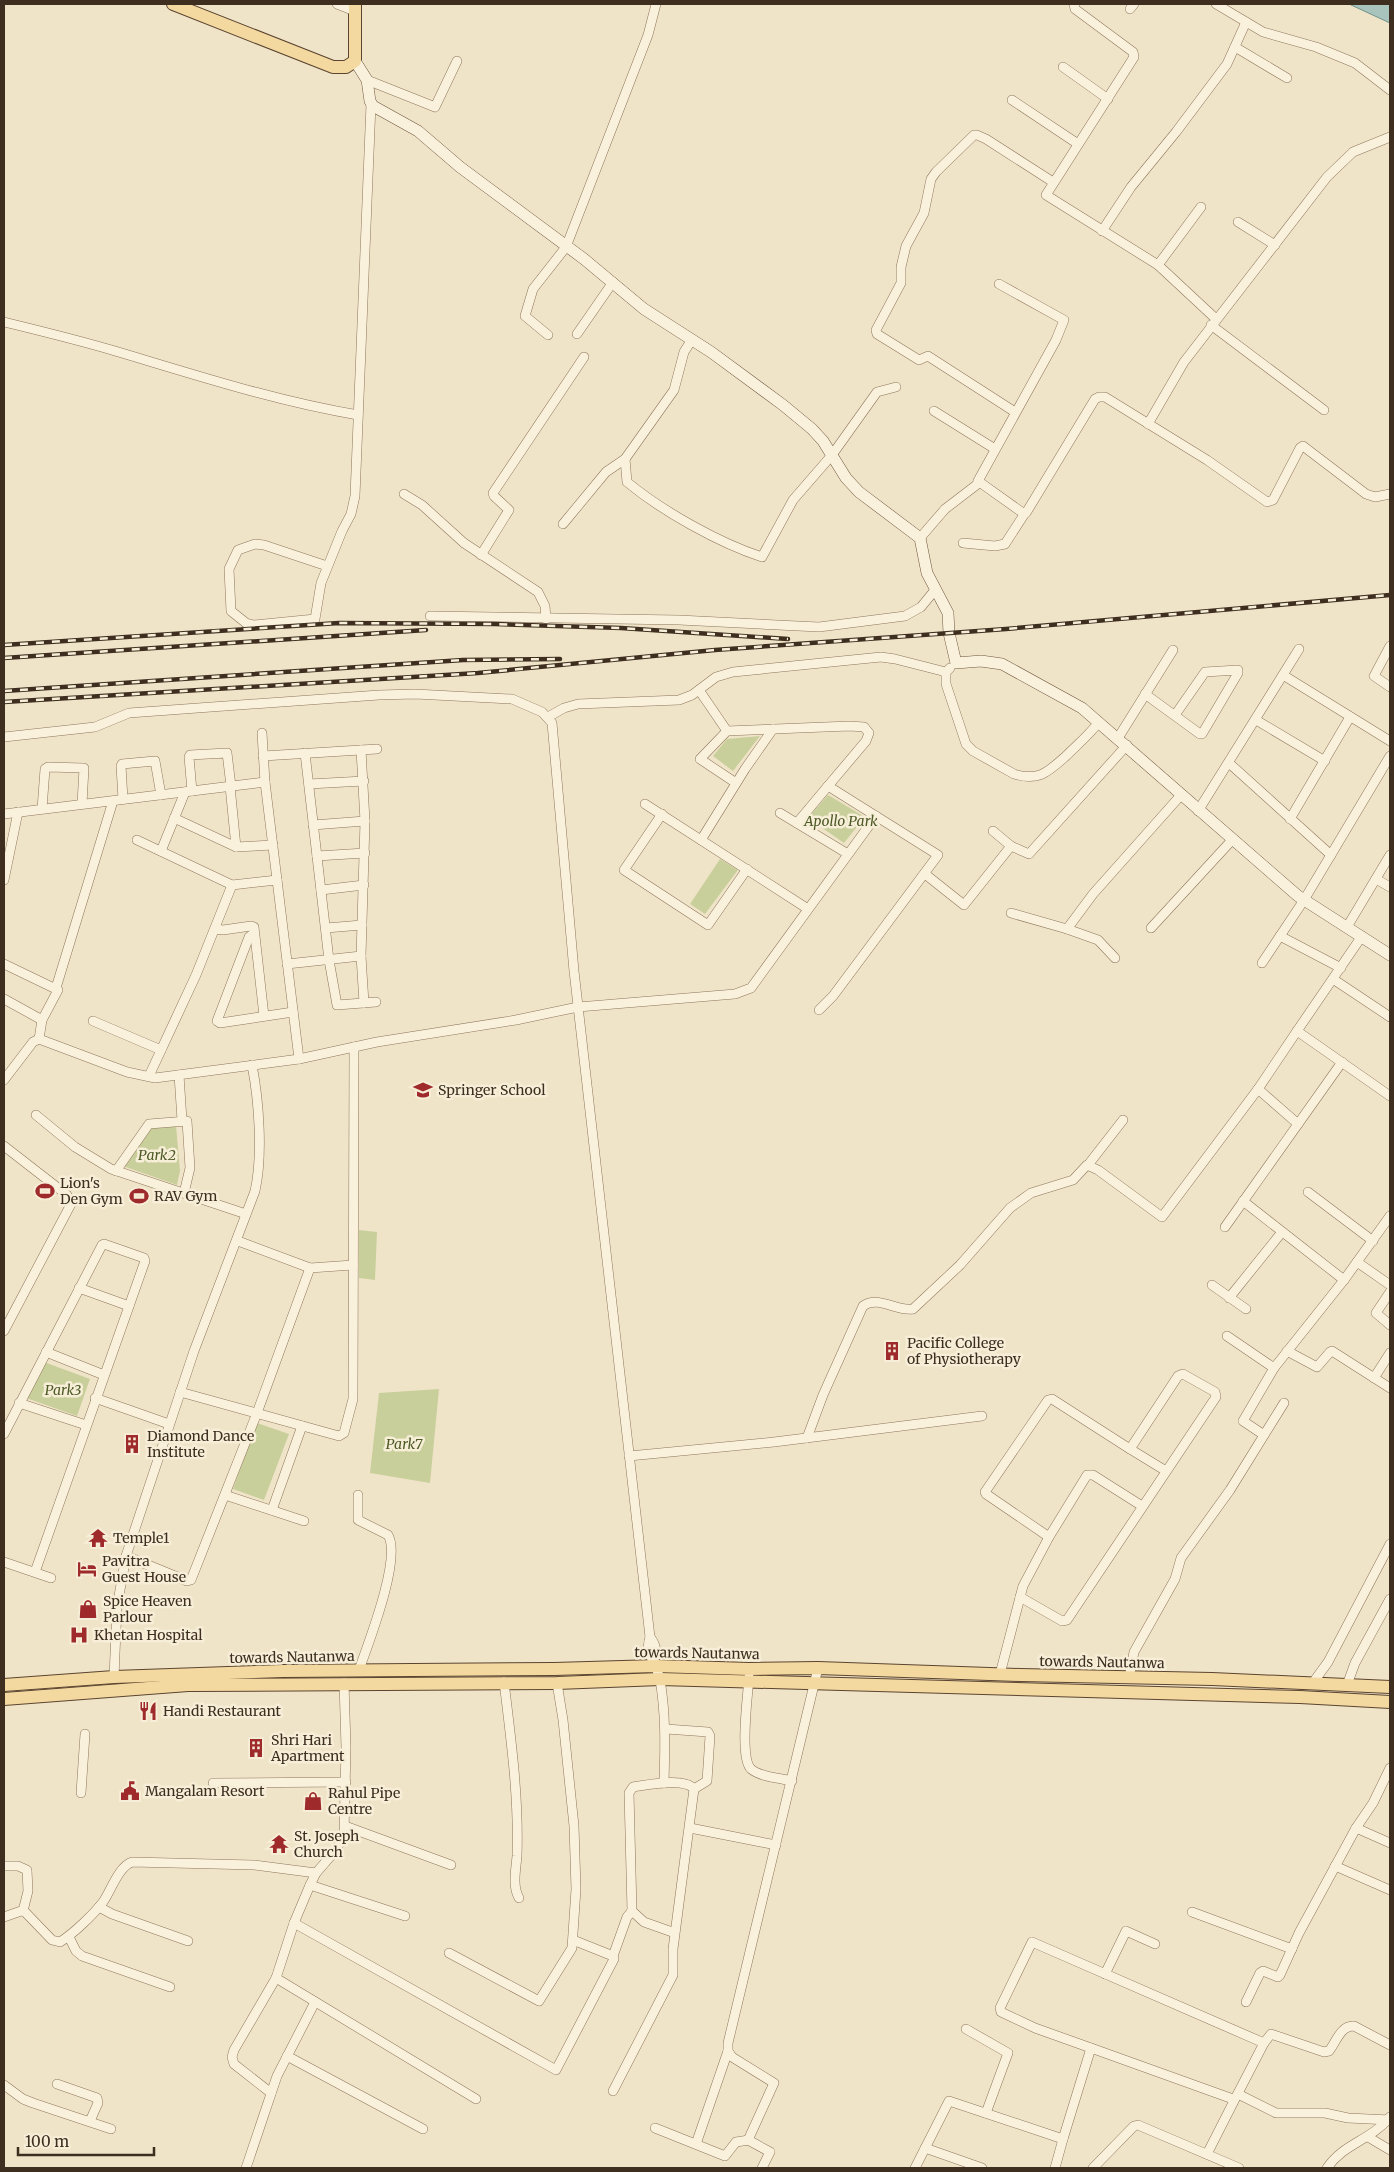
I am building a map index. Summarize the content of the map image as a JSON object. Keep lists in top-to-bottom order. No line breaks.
{"streets":{"main road":["towards Nautanwa"]},"parks":["Apollo Park","Park2","Park3","Park7"],"places":{"school or university":["Springer School"],"sports":["Lion's Den Gym","RAV Gym"],"building":["Pacific College of Physiotherapy","Diamond Dance Institute","Shri Hari Apartment"],"temple":["Temple1","St. Joseph Church"],"hotel":["Pavitra Guest House"],"shop":["Spice Heaven Parlour","Rahul Pipe Centre"],"hospital":["Khetan Hospital"],"restaurant":["Handi Restaurant"],"public building":["Mangalam Resort"]},"scale_bar":"100 m"}
